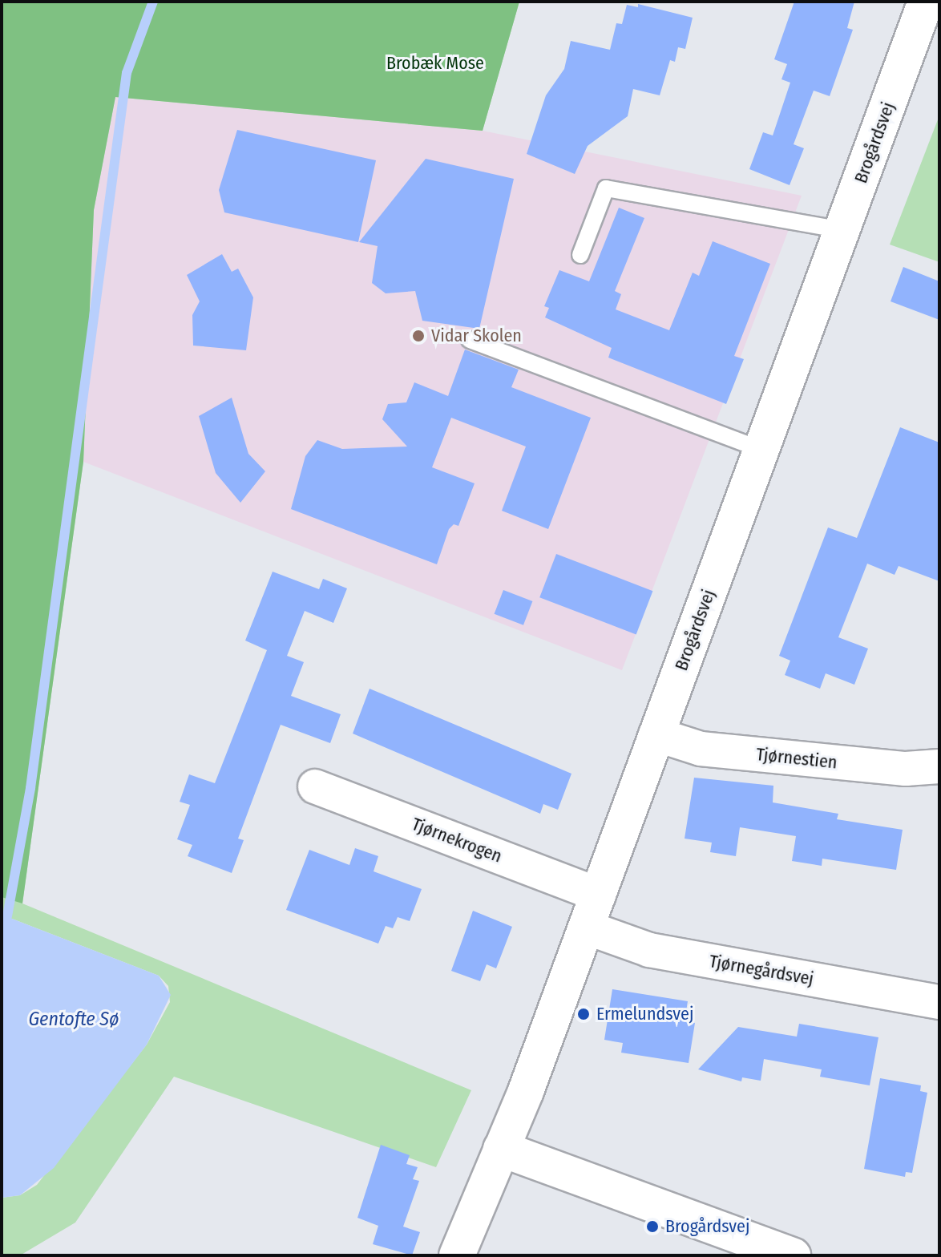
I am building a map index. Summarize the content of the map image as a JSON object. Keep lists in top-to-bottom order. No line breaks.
{"streets":{"street":["Brogårdsvej","Tjørnestien","Tjørnekrogen","Tjørnegårdsvej"]},"crossings":[["Brogårdsvej","Tjørnestien"],["Brogårdsvej","Tjørnekrogen"],["Brogårdsvej","Tjørnegårdsvej"]],"water":["Gentofte Sø"],"parks":["Brobæk Mose"],"places":["Vidar Skolen","Ermelundsvej","Brogårdsvej"]}
